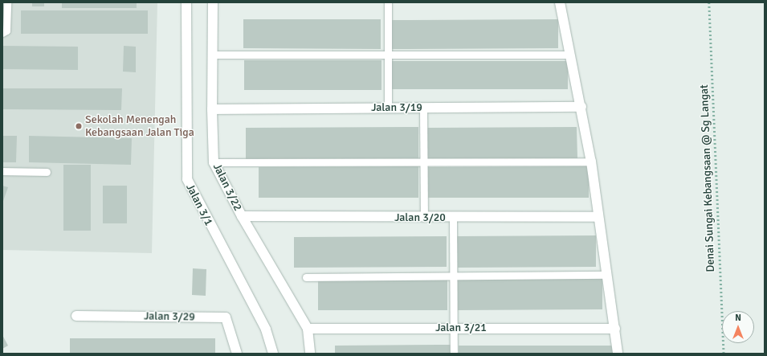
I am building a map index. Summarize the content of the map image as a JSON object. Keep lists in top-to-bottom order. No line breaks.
{"streets":{"street":["Jalan 3/19","Jalan 3/22","Jalan 3/1","Jalan 3/20","Jalan 3/29","Jalan 3/21"],"path":["Denai Sungai Kebangsaan @ Sg Langat"]},"crossings":[["Jalan 3/19","Jalan 3/22"],["Jalan 3/22","Jalan 3/20"],["Jalan 3/22","Jalan 3/21"]],"places":["Sekolah Menengah Kebangsaan Jalan Tiga"],"north":"top"}
